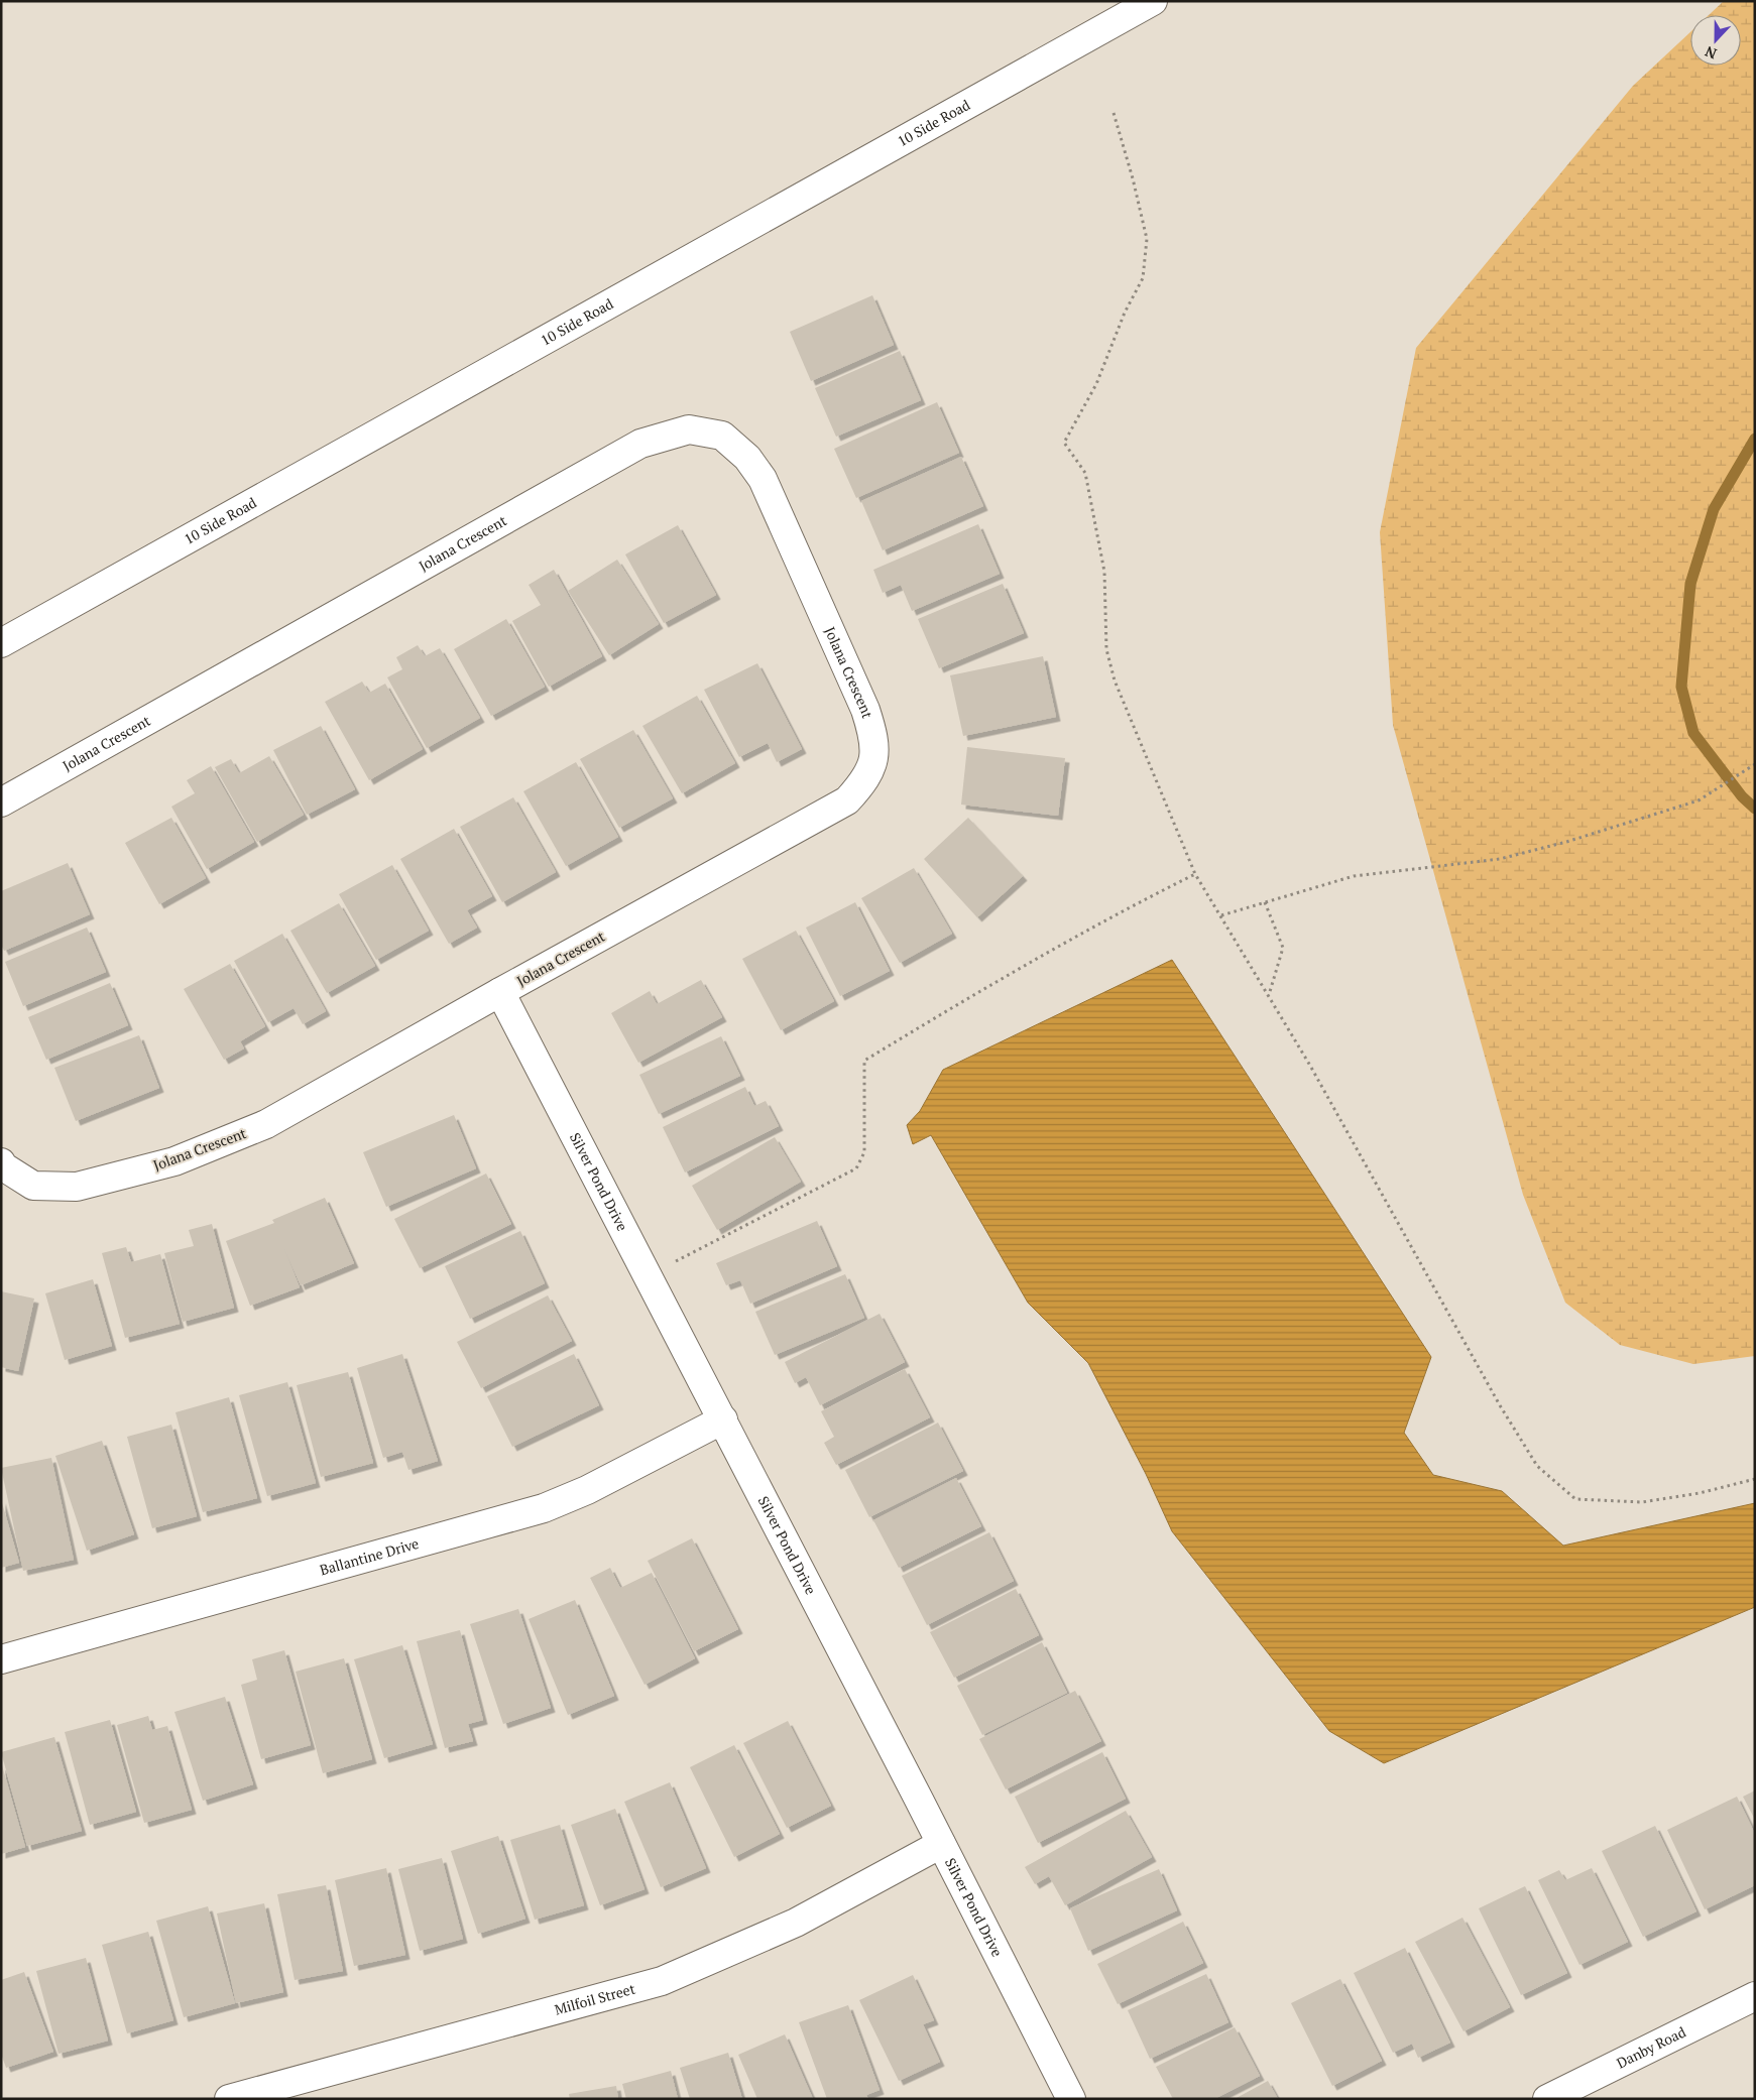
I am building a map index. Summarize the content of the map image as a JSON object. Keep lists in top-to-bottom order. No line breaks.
{"streets":{"street":["10 Side Road","Jolana Crescent","Silver Pond Drive","Ballantine Drive","Milfoil Street","Danby Road"]},"crossings":[["Jolana Crescent","Silver Pond Drive"],["Silver Pond Drive","Ballantine Drive"],["Silver Pond Drive","Milfoil Street"]],"north":"bottom"}
